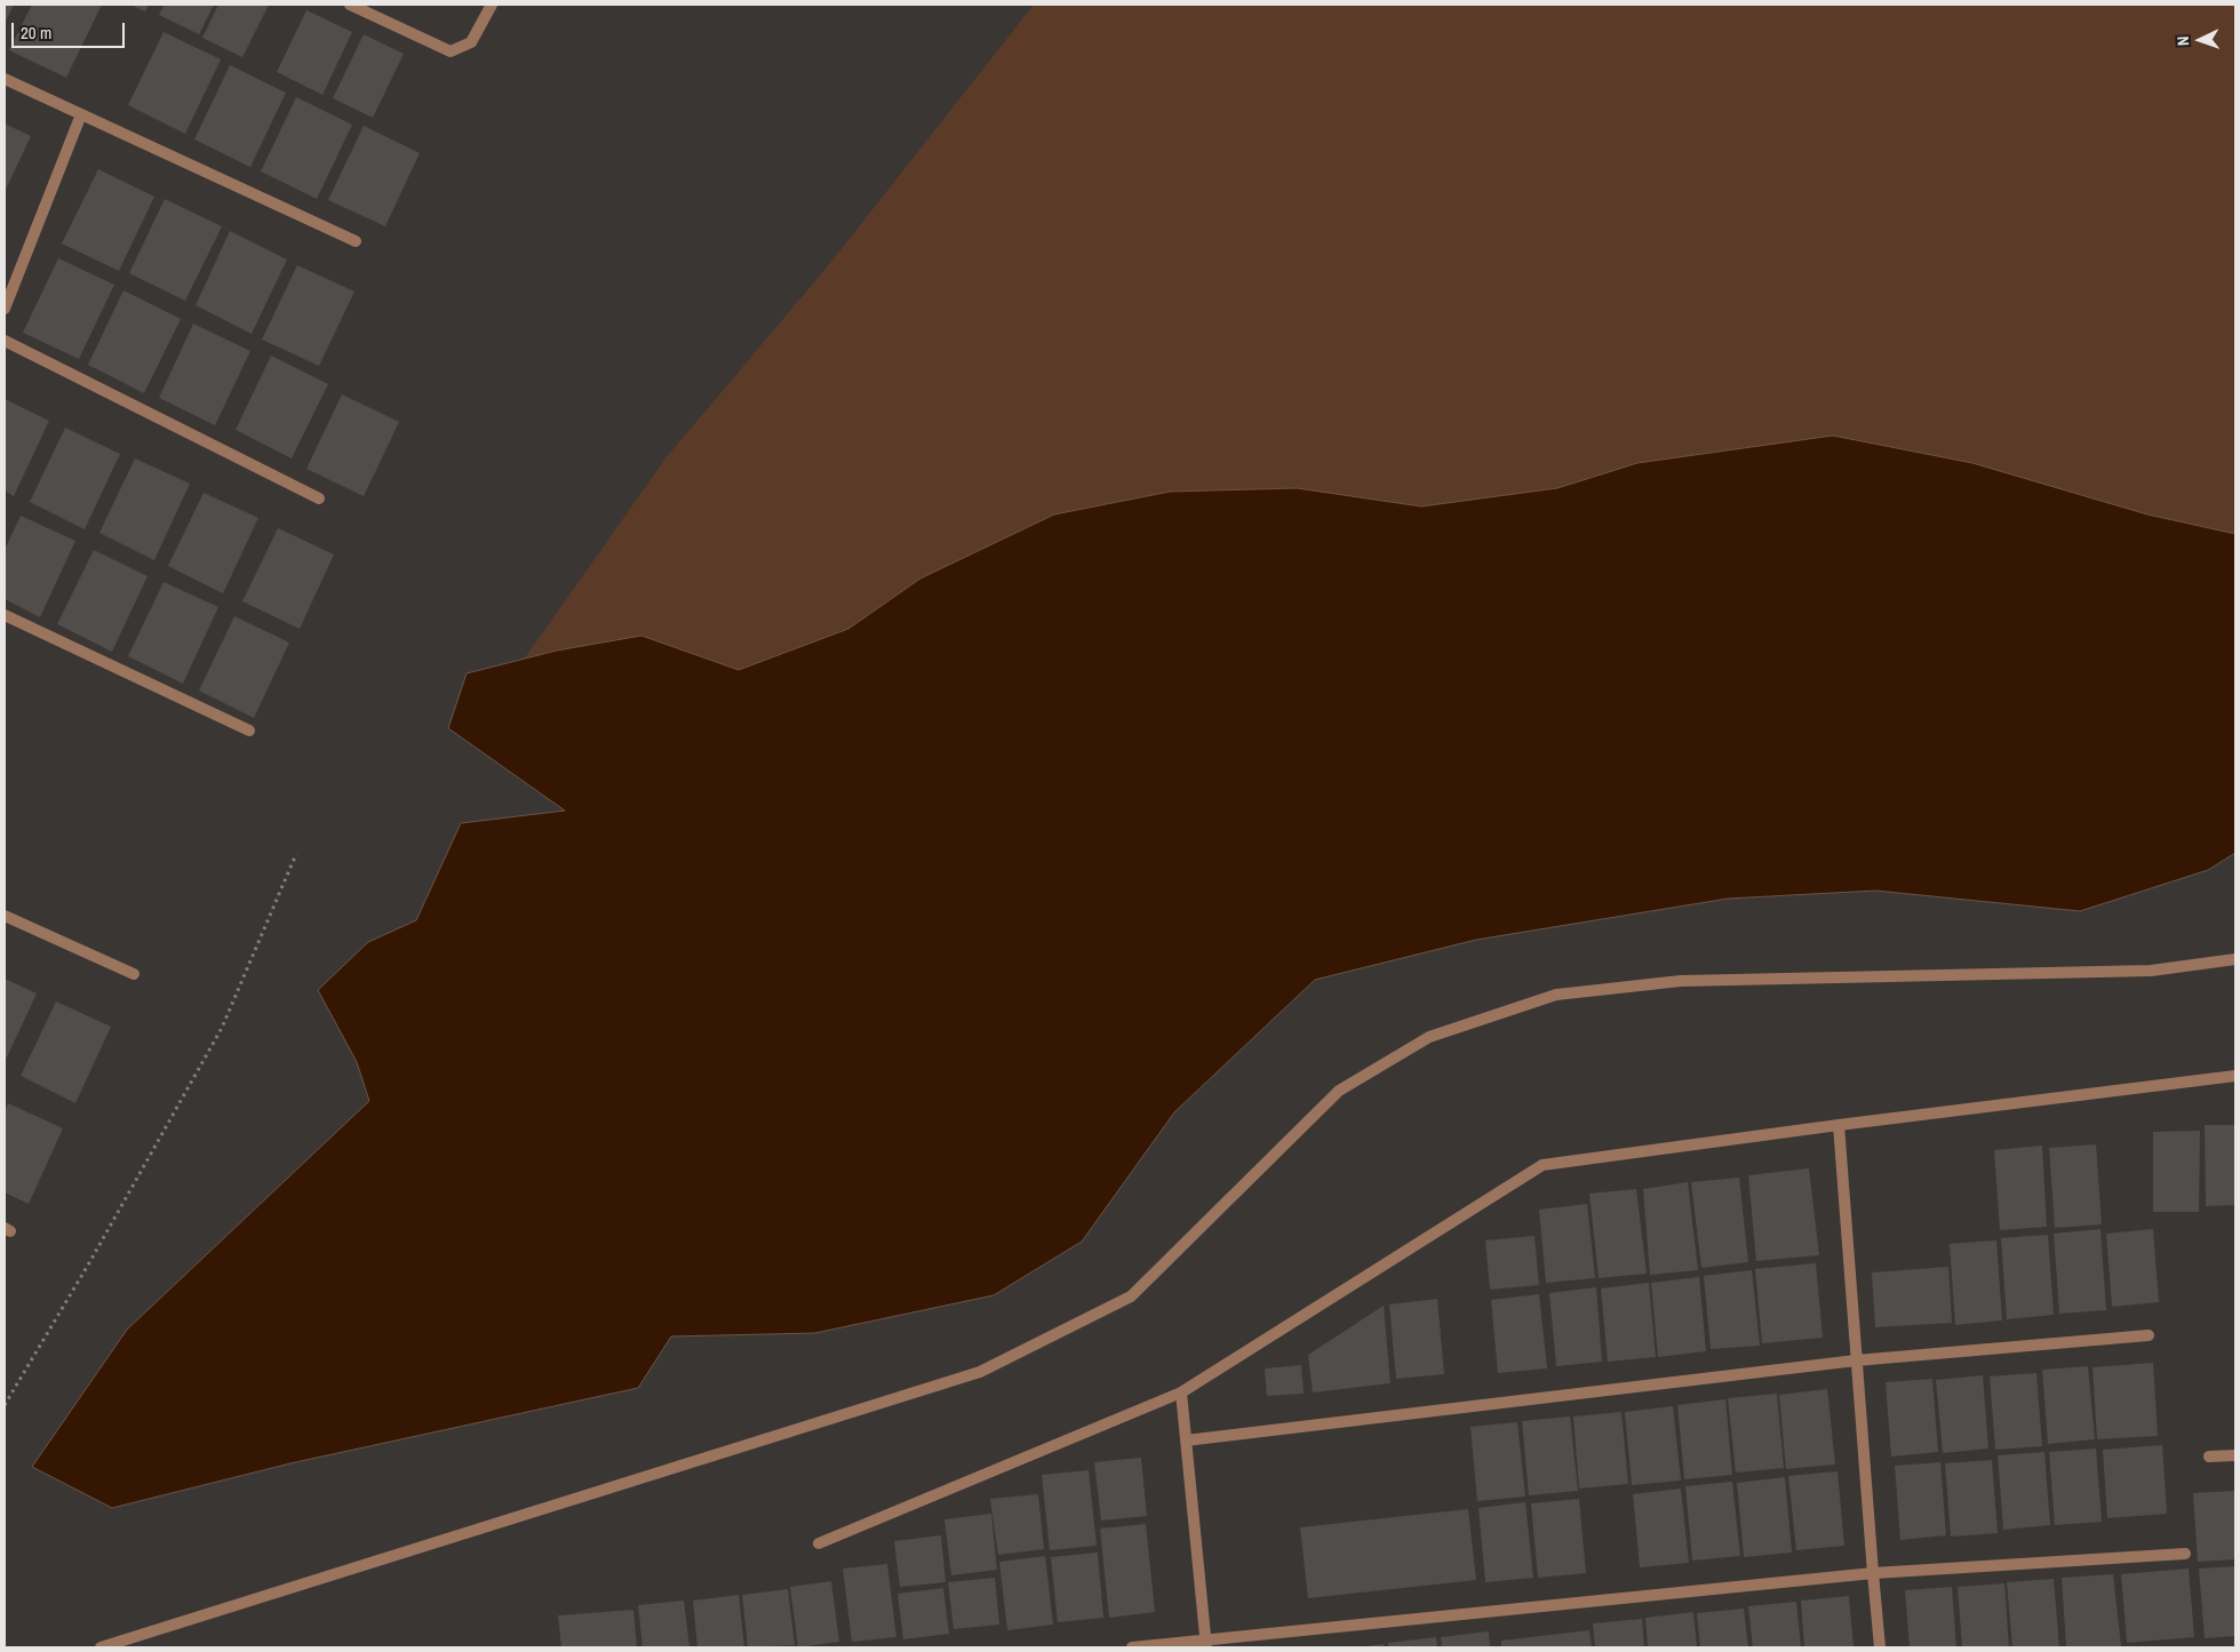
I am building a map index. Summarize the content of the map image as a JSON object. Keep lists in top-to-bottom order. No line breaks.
{"scale_bar":"20 m","north":"left"}
